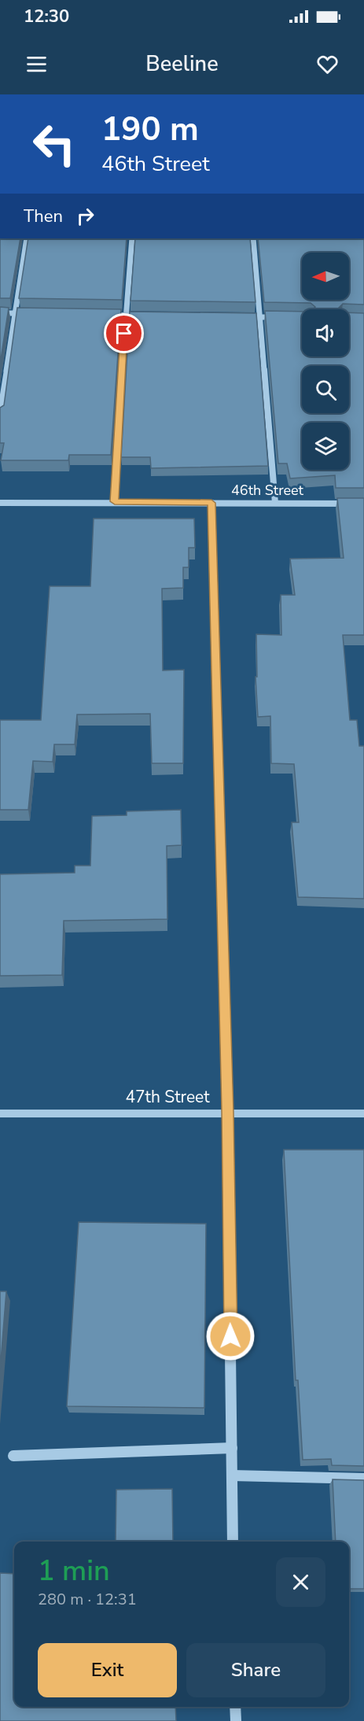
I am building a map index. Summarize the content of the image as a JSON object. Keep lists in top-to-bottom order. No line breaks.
{"streets":{"street":["46th Street","47th Street"]},"north":"left","page":{"status":"12:30","header":"Beeline","turn":["190 m","46th Street"],"then":"Then","heading":["1 min","280 m · 12:31"],"buttons":["Exit","Share"]}}
